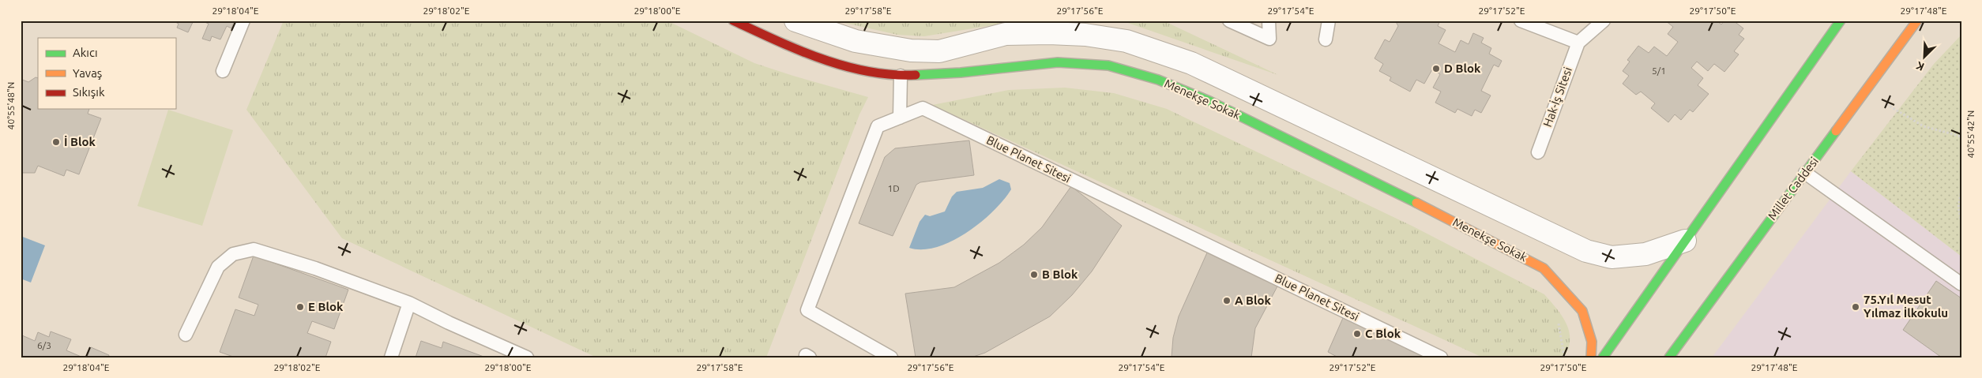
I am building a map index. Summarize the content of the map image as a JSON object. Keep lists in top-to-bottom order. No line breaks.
{"streets":{"street":["Menekşe Sokak","Millet Caddesi"],"lane":["Hak-İş Sitesi","Blue Planet Sitesi"]},"places":["D Blok","İ Blok","B Blok","A Blok","E Blok","75.Yıl Mesut Yılmaz İlkokulu","C Blok"],"house_numbers":["5/1","1D","6/3"],"legend":["Akıcı","Yavaş","Sıkışık"],"north":"bottom left","coordinates":["29°18'04\"E","29°18'02\"E","29°18'00\"E","29°17'58\"E","29°17'56\"E","29°17'54\"E","29°17'52\"E","29°17'50\"E","29°17'48\"E","40°55'48\"N","40°55'42\"N"]}
